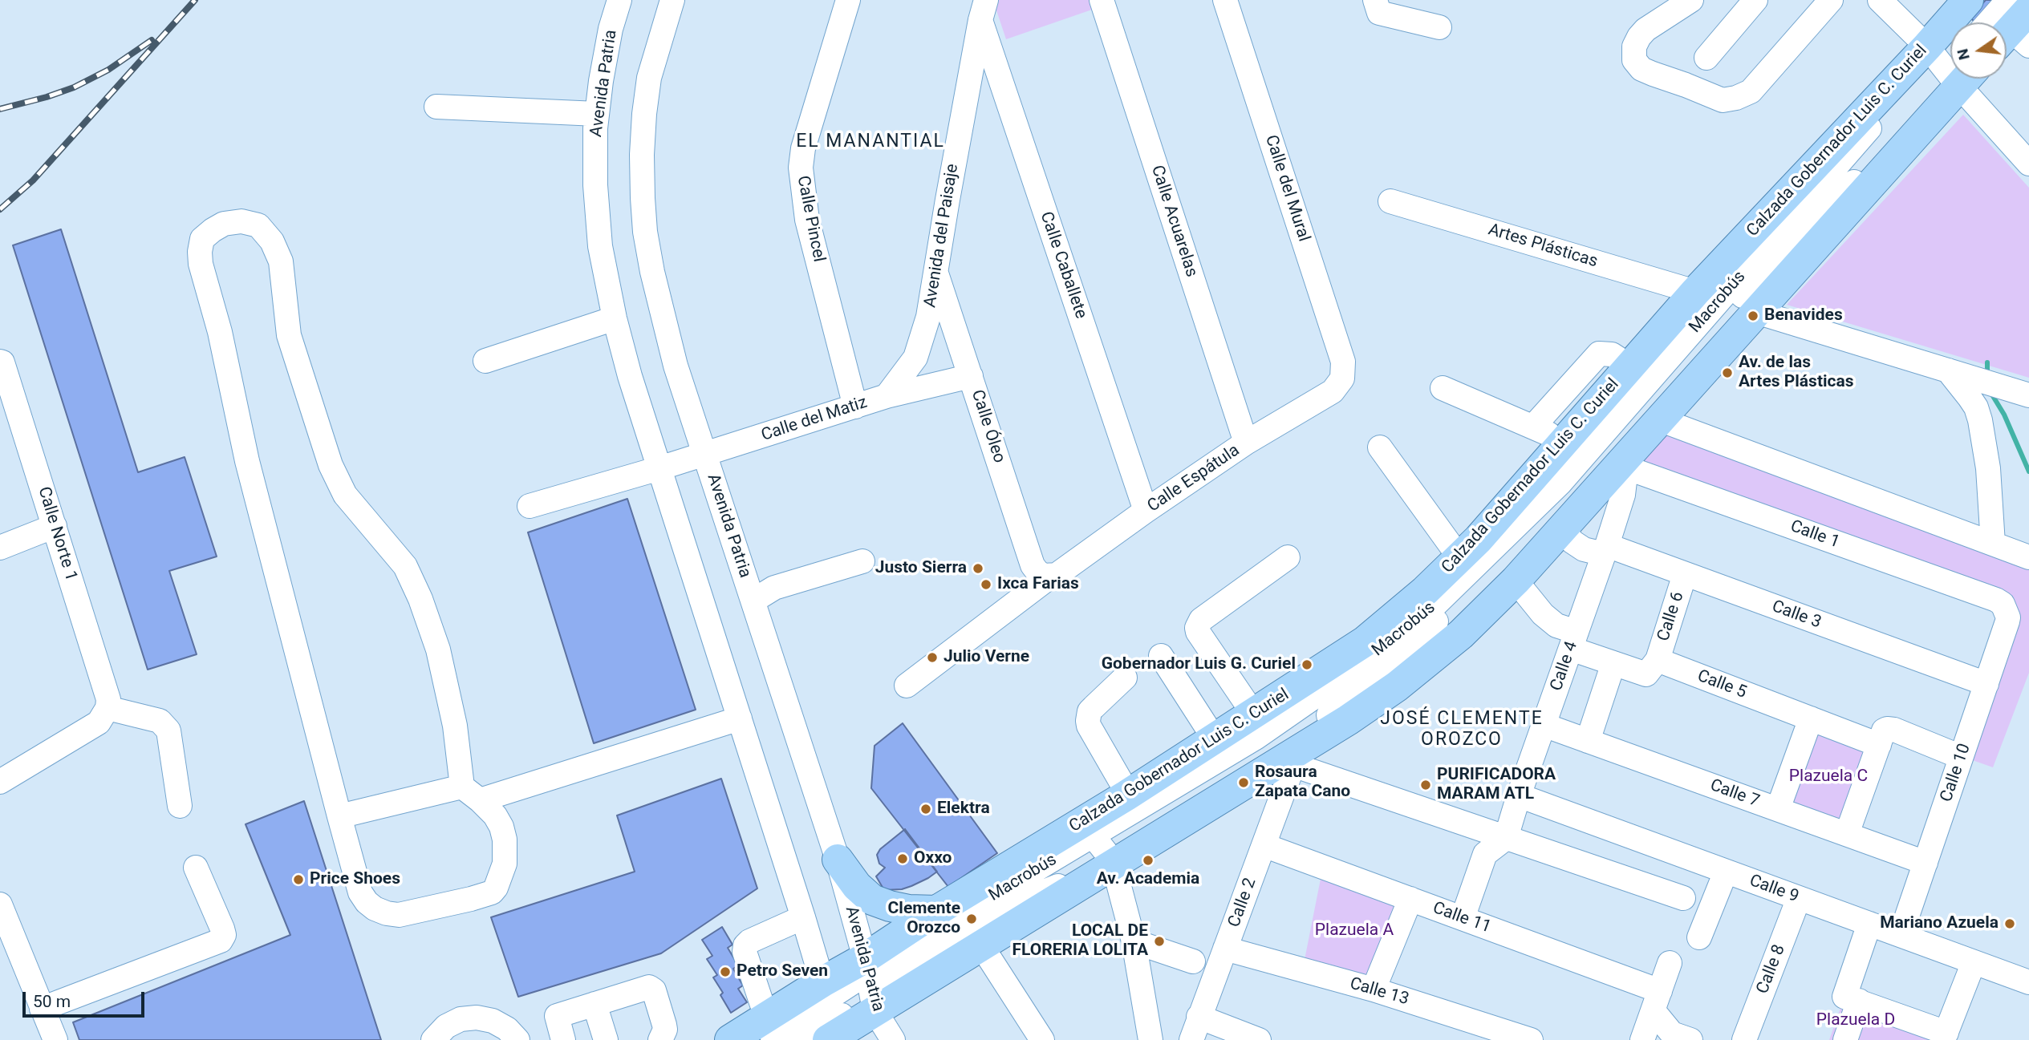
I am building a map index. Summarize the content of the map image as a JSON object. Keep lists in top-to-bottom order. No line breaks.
{"streets":{"main road":["Calzada Gobernador Luis C. Curiel"],"street":["Avenida Patria","Calle del Mural","Calle Pincel","Calle Acuarelas","Avenida del Paisaje","Artes Plásticas","Calle Caballete","Macrobús","Calle del Matiz","Calle Óleo","Calle Espátula","Calle Norte 1","Calle 1","Calle 3","Calle 6","Calle 4","Calle 5","Calle 10","Calle 7","Calle 9","Calle 2","Calle 11","Calle 8","Calle 13"]},"crossings":[["Avenida Patria","Calzada Gobernador Luis C. Curiel"],["Avenida Patria","Macrobús"],["Avenida Patria","Calle del Matiz"],["Calzada Gobernador Luis C. Curiel","Artes Plásticas"],["Calzada Gobernador Luis C. Curiel","Macrobús"],["Calzada Gobernador Luis C. Curiel","Calle 1"],["Calzada Gobernador Luis C. Curiel","Calle 3"],["Calzada Gobernador Luis C. Curiel","Calle 4"],["Calle del Mural","Calle Espátula"],["Calle Pincel","Calle del Matiz"],["Calle Acuarelas","Calle Espátula"],["Avenida del Paisaje","Calle Caballete"],["Avenida del Paisaje","Calle del Matiz"],["Avenida del Paisaje","Calle Óleo"],["Calle Caballete","Calle Espátula"],["Calle del Matiz","Calle Óleo"],["Calle Óleo","Calle Espátula"],["Calle 1","Calle 4"],["Calle 1","Calle 10"],["Calle 3","Calle 6"],["Calle 3","Calle 4"],["Calle 3","Calle 10"],["Calle 6","Calle 5"],["Calle 4","Calle 7"],["Calle 4","Calle 9"],["Calle 4","Calle 2"],["Calle 5","Calle 10"],["Calle 10","Calle 7"],["Calle 10","Calle 9"],["Calle 9","Calle 8"],["Calle 2","Calle 11"],["Calle 2","Calle 13"]],"districts":["EL MANANTIAL","JOSÉ CLEMENTE OROZCO"],"parks":["Plazuela C","Plazuela A","Plazuela D"],"places":["Benavides","Av. de las Artes Plásticas","Justo Sierra","Ixca Farias","Julio Verne","Gobernador Luis G. Curiel","Rosaura Zapata Cano","PURIFICADORA MARAM ATL","Elektra","Oxxo","Av. Academia","Price Shoes","Clemente Orozco","Mariano Azuela","LOCAL DE FLORERIA LOLITA","Petro Seven"],"scale_bar":"50 m","north":"left"}
